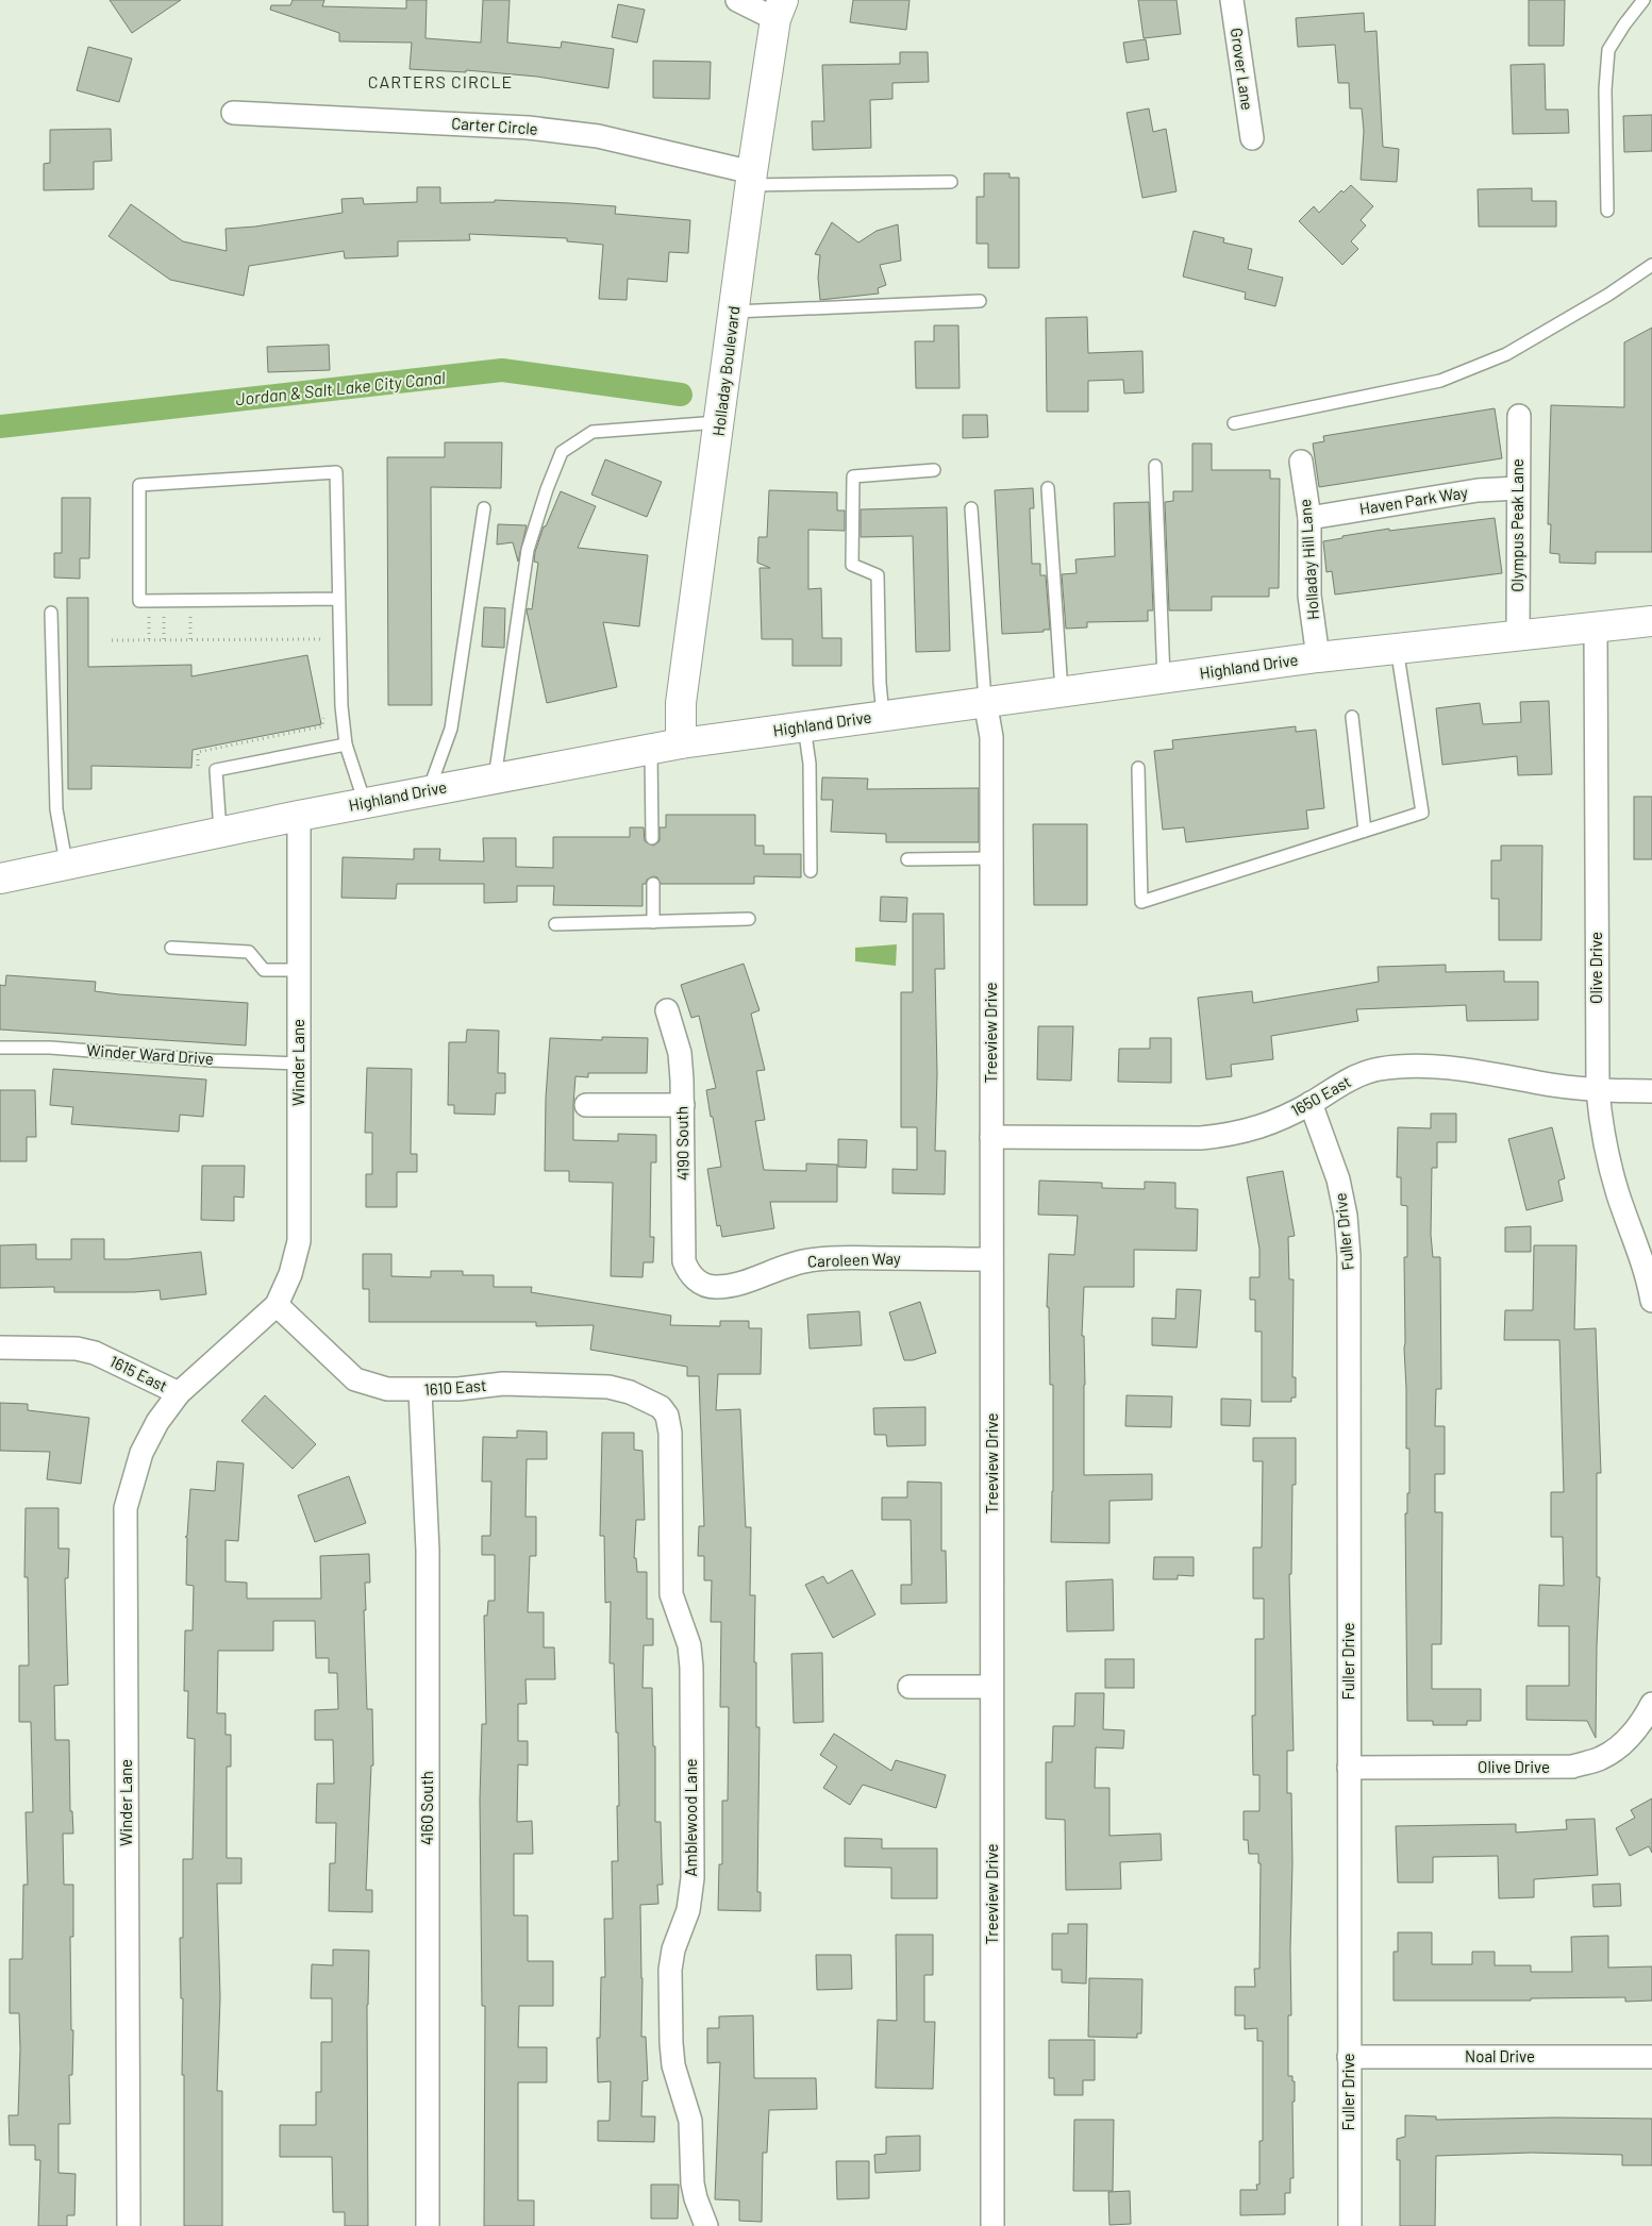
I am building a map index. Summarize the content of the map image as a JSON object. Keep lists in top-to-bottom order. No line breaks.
{"streets":{"main road":["Holladay Boulevard","Highland Drive"],"street":["Grover Lane","Carter Circle","Haven Park Way","Olympus Peak Lane","Holladay Hill Lane","Olive Drive","Treeview Drive","Winder Lane","1650 East","4190 South","Fuller Drive","Caroleen Way","1615 East","1610 East","4160 South","Amblewood Lane","Noal Drive"],"lane":["Winder Ward Drive"]},"crossings":[["Carter Circle","Holladay Boulevard"],["Holladay Boulevard","Highland Drive"],["Haven Park Way","Olympus Peak Lane"],["Haven Park Way","Holladay Hill Lane"],["Olympus Peak Lane","Highland Drive"],["Holladay Hill Lane","Highland Drive"],["Highland Drive","Olive Drive"],["Highland Drive","Treeview Drive"],["Highland Drive","Winder Lane"],["Olive Drive","1650 East"],["Olive Drive","Fuller Drive"],["Treeview Drive","1650 East"],["Treeview Drive","Caroleen Way"],["Winder Ward Drive","Winder Lane"],["Winder Lane","1615 East"],["Winder Lane","1610 East"],["1650 East","Fuller Drive"],["4190 South","Caroleen Way"],["Fuller Drive","Noal Drive"],["1615 East","1610 East"],["1610 East","4160 South"],["1610 East","Amblewood Lane"]],"districts":["CARTERS CIRCLE"],"water":["Jordan & Salt Lake City Canal"]}
